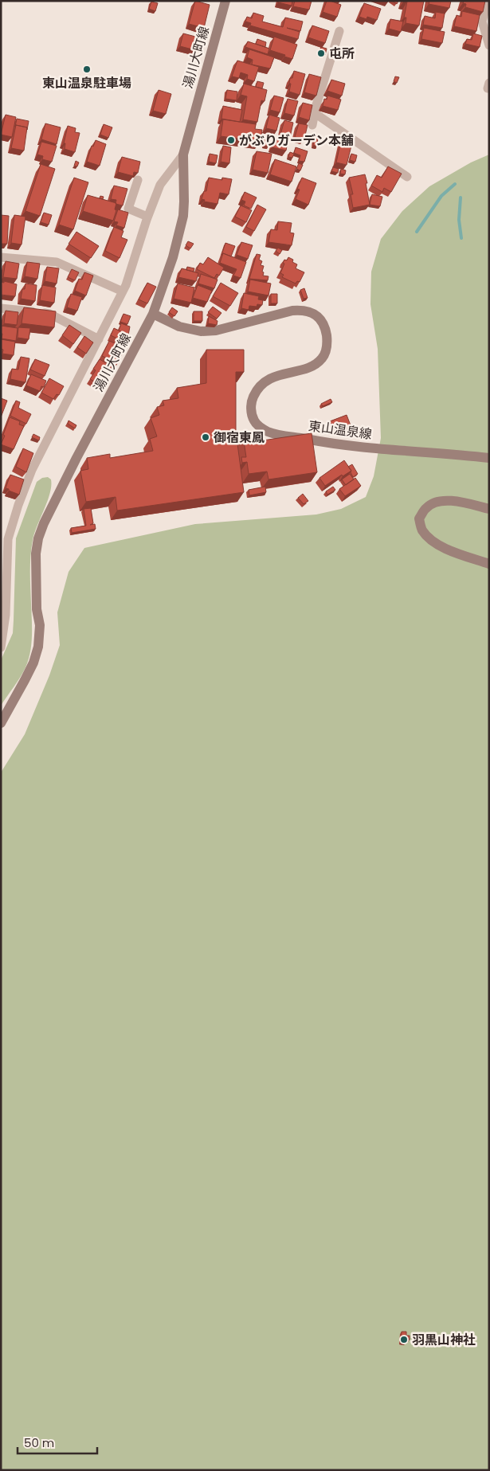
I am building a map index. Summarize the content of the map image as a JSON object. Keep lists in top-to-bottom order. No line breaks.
{"streets":{"main road":["湯川大町線","東山温泉線"]},"crossings":[["湯川大町線","東山温泉線"]],"places":["屯所","東山温泉駐車場","がぶりガーデン本舗","御宿東鳳","羽黒山神社"],"scale_bar":"50 m"}
